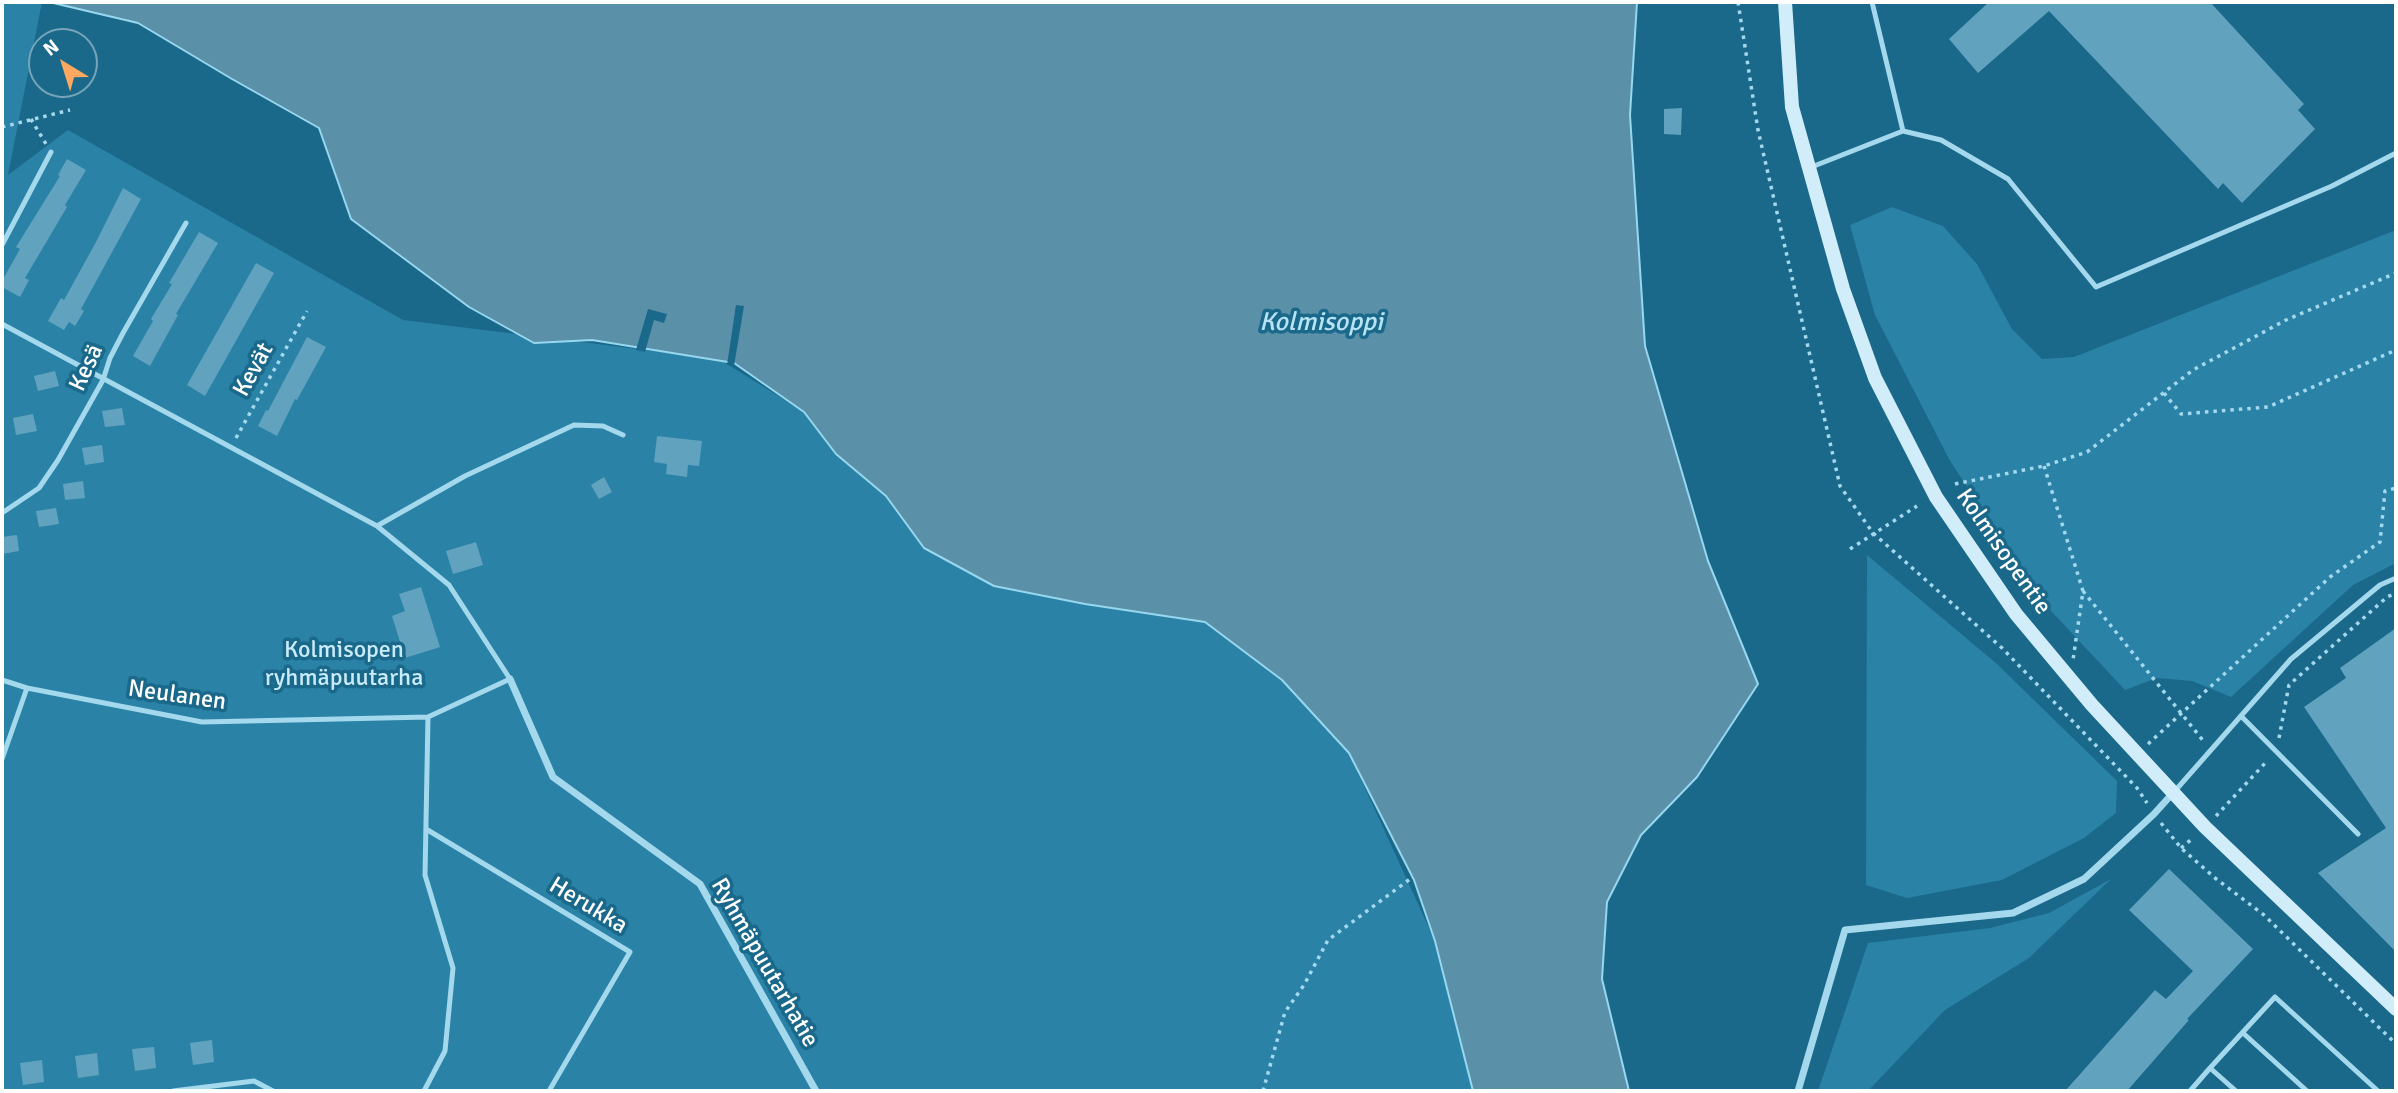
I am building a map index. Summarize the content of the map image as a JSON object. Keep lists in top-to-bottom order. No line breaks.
{"streets":{"main road":["Kolmisopentie"],"street":["Ryhmäpuutarhatie"],"lane":["Kesä","Neulanen","Herukka"],"path":["Kevät"]},"crossings":[["Neulanen","Ryhmäpuutarhatie"]],"water":["Kolmisoppi"],"parks":["Kolmisopen ryhmäpuutarha"],"north":"top left"}
